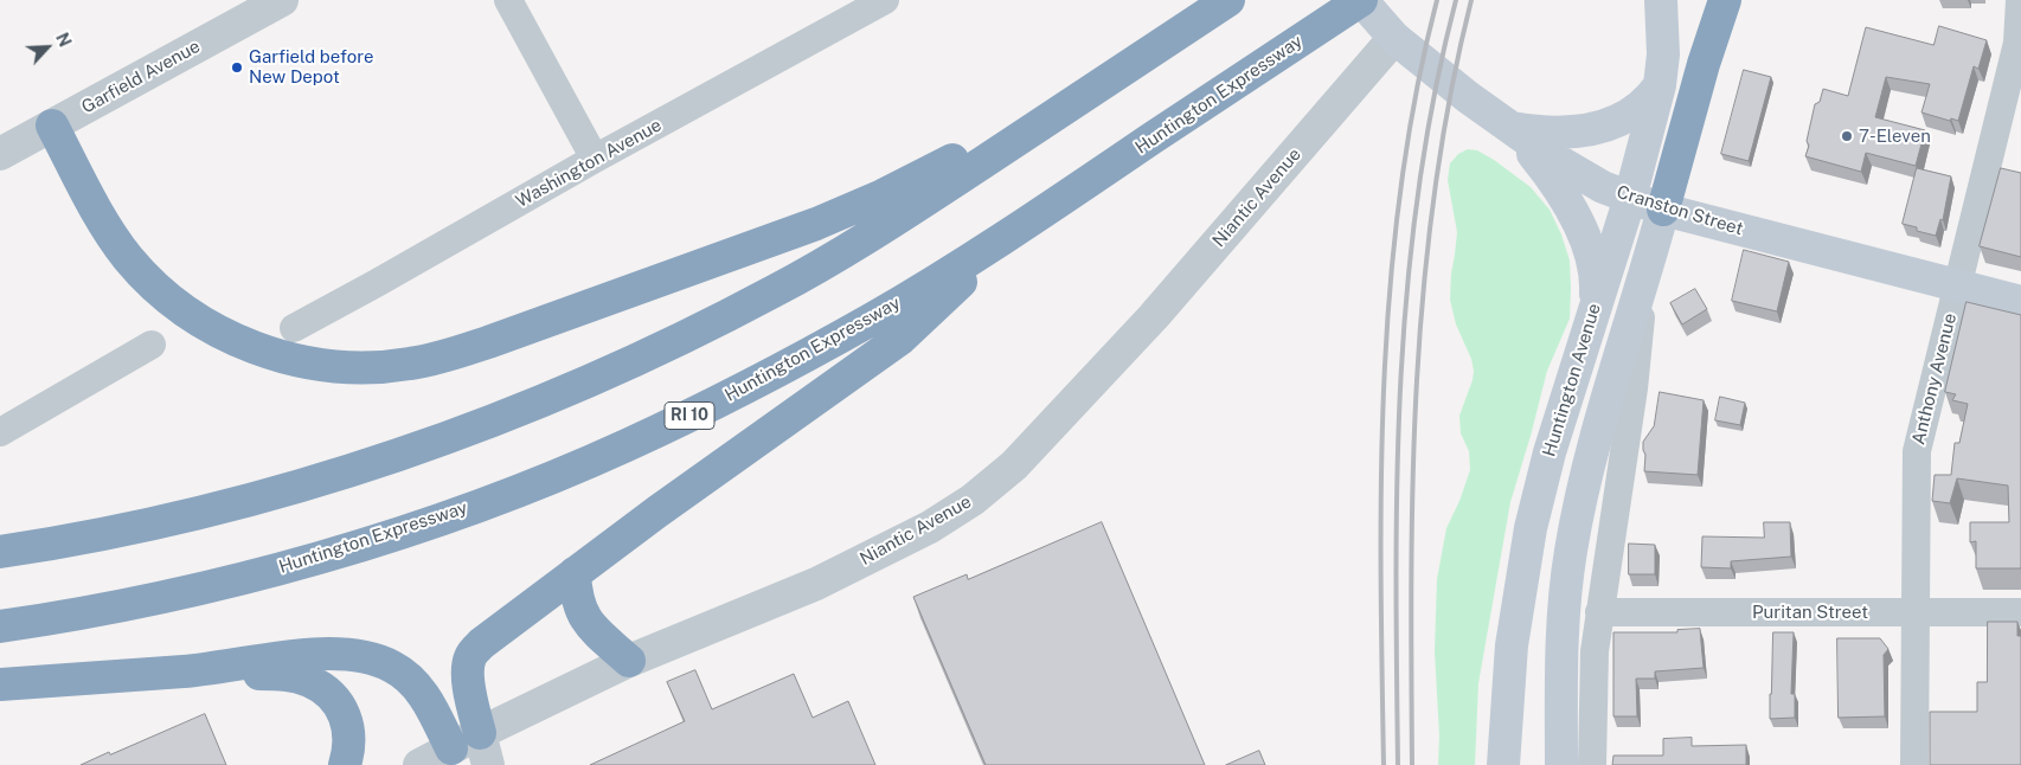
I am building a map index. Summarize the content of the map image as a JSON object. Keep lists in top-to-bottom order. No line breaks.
{"streets":{"highway":["Huntington Expressway","RI 10"],"main road":["Cranston Street","Huntington Avenue"],"street":["Garfield Avenue","Washington Avenue","Niantic Avenue","Anthony Avenue","Puritan Street"]},"crossings":[["Huntington Expressway","Cranston Street"],["Niantic Avenue","Cranston Street"],["Cranston Street","Anthony Avenue"],["Cranston Street","Huntington Avenue"],["Anthony Avenue","Puritan Street"]],"places":["Garfield before New Depot","7-Eleven"],"north":"top right"}
